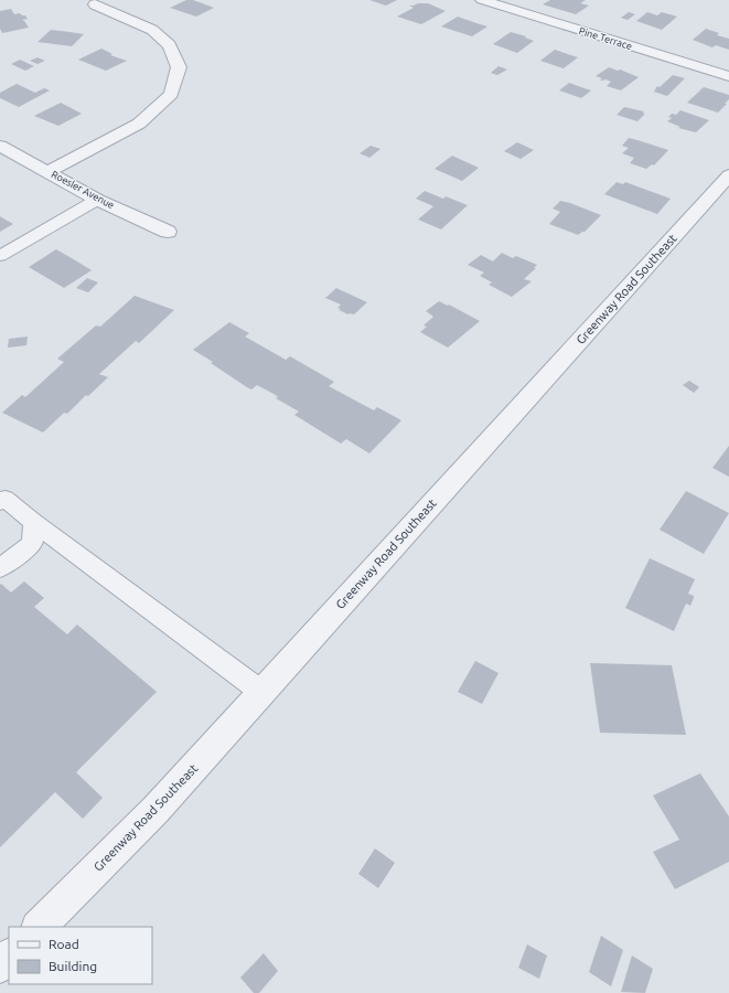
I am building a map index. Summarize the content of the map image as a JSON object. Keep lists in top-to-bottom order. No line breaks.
{"streets":{"street":["Pine Terrace","Roesler Avenue","Greenway Road Southeast"]},"legend":["Road","Building"]}
